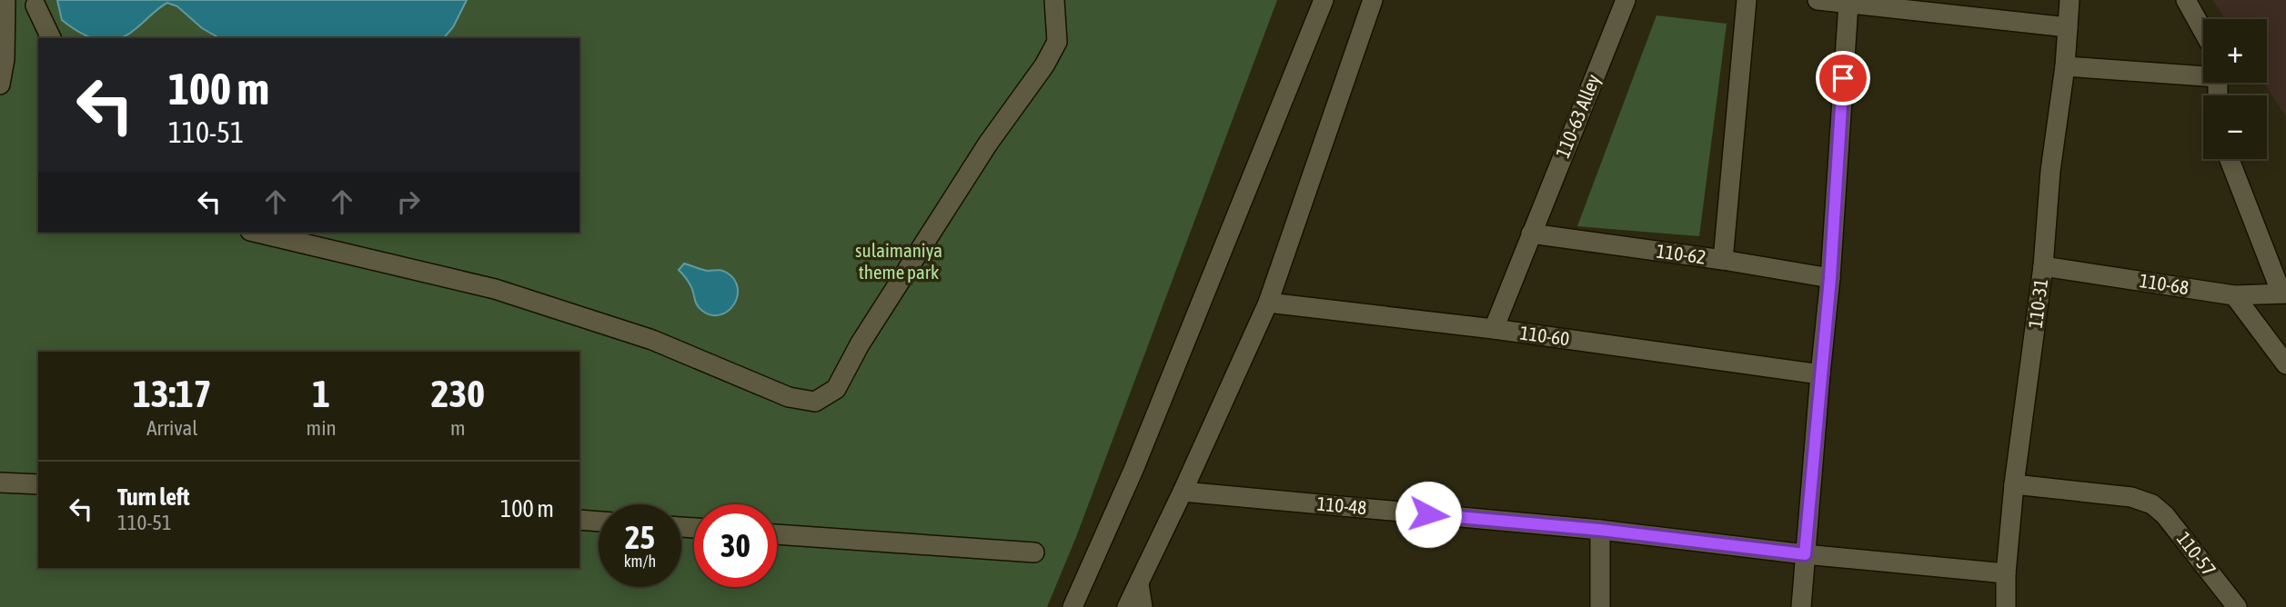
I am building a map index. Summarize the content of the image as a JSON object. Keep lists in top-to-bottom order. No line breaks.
{"streets":{"street":["110-63 Alley","110-62","110-68","110-31","110-60","110-48","110-57"]},"crossings":[["110-63 Alley","110-62"],["110-63 Alley","110-60"],["110-68","110-31"],["110-31","110-48"],["110-31","110-57"]],"parks":["sulaimaniya theme park"],"page":{"map_buttons":["+","−"],"turn":["100 m","110-51"],"eta":["13:17","Arrival","1","min","230","m"],"list":[{"name":"Turn left","note":"110-51","value":"100 m"}],"speed":"25 km/h","limit":"30"}}
